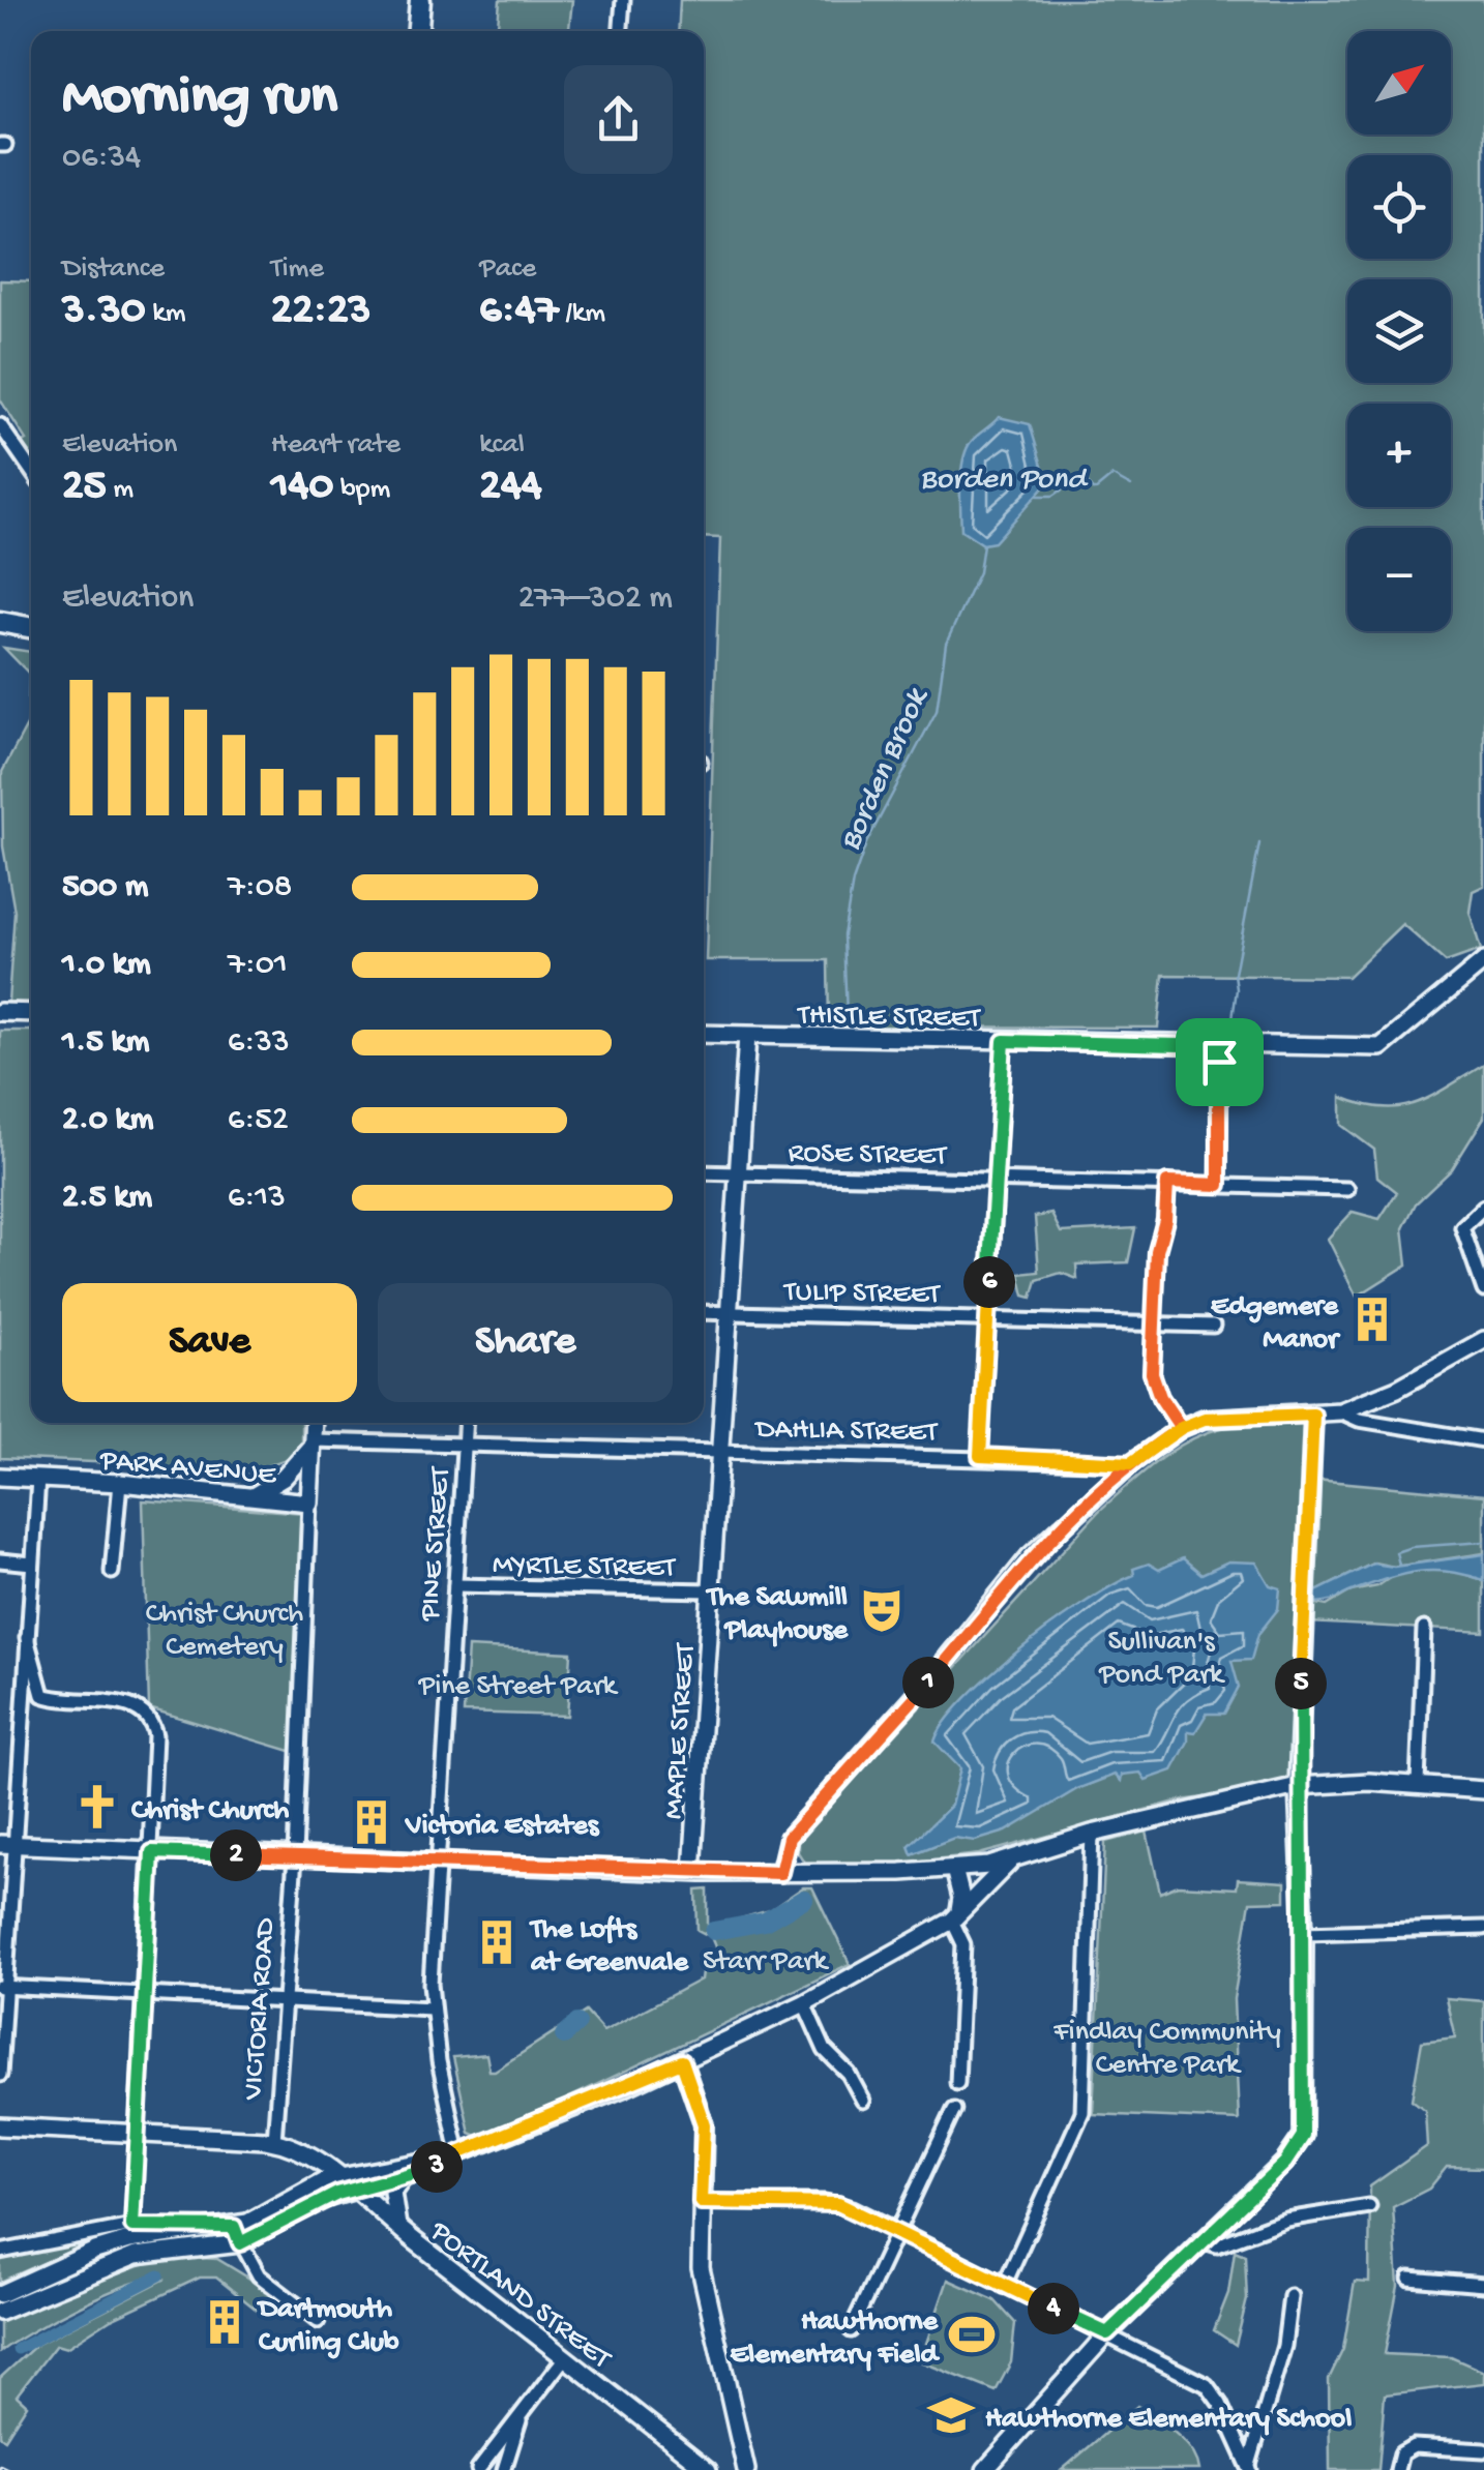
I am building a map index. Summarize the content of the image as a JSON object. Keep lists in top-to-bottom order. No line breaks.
{"streets":{"main road":["THISTLE STREET","PARK AVENUE","MAPLE STREET","VICTORIA ROAD","PORTLAND STREET"],"street":["ROSE STREET","TULIP STREET","DAHLIA STREET","PINE STREET","MYRTLE STREET"]},"crossings":[["THISTLE STREET","MAPLE STREET"],["ROSE STREET","MAPLE STREET"],["TULIP STREET","MAPLE STREET"],["DAHLIA STREET","PINE STREET"],["DAHLIA STREET","MAPLE STREET"],["DAHLIA STREET","VICTORIA ROAD"],["PARK AVENUE","VICTORIA ROAD"],["PINE STREET","MYRTLE STREET"],["MYRTLE STREET","MAPLE STREET"],["VICTORIA ROAD","PORTLAND STREET"]],"water":["Borden Pond","Borden Brook"],"parks":["Christ Church Cemetery","Sullivan's Pond Park","Pine Street Park","Starr Park","Findlay Community Centre Park"],"places":{"building":["Edgemere Manor","Victoria Estates","The Lofts at Greenvale","Dartmouth Curling Club"],"theatre":["The Sawmill Playhouse"],"church":["Christ Church"],"sports":["Hawthorne Elementary Field"],"school or university":["Hawthorne Elementary School"]},"north":"top right","page":{"map_buttons":["+","−"],"heading":["Morning run","06:34"],"stats":[["Distance","3.30 km"],["Time","22:23"],["Pace","6:47 /km"],["Elevation","25 m"],["Heart rate","140 bpm"],["kcal","244"]],"chart":["Elevation","277–302 m"],"list":[{"name":"500 m","note":"7:08"},{"name":"1.0 km","note":"7:01"},{"name":"1.5 km","note":"6:33"},{"name":"2.0 km","note":"6:52"},{"name":"2.5 km","note":"6:13"}],"pins":["6","1","5","2","3","4"],"buttons":["Save","Share"]}}
